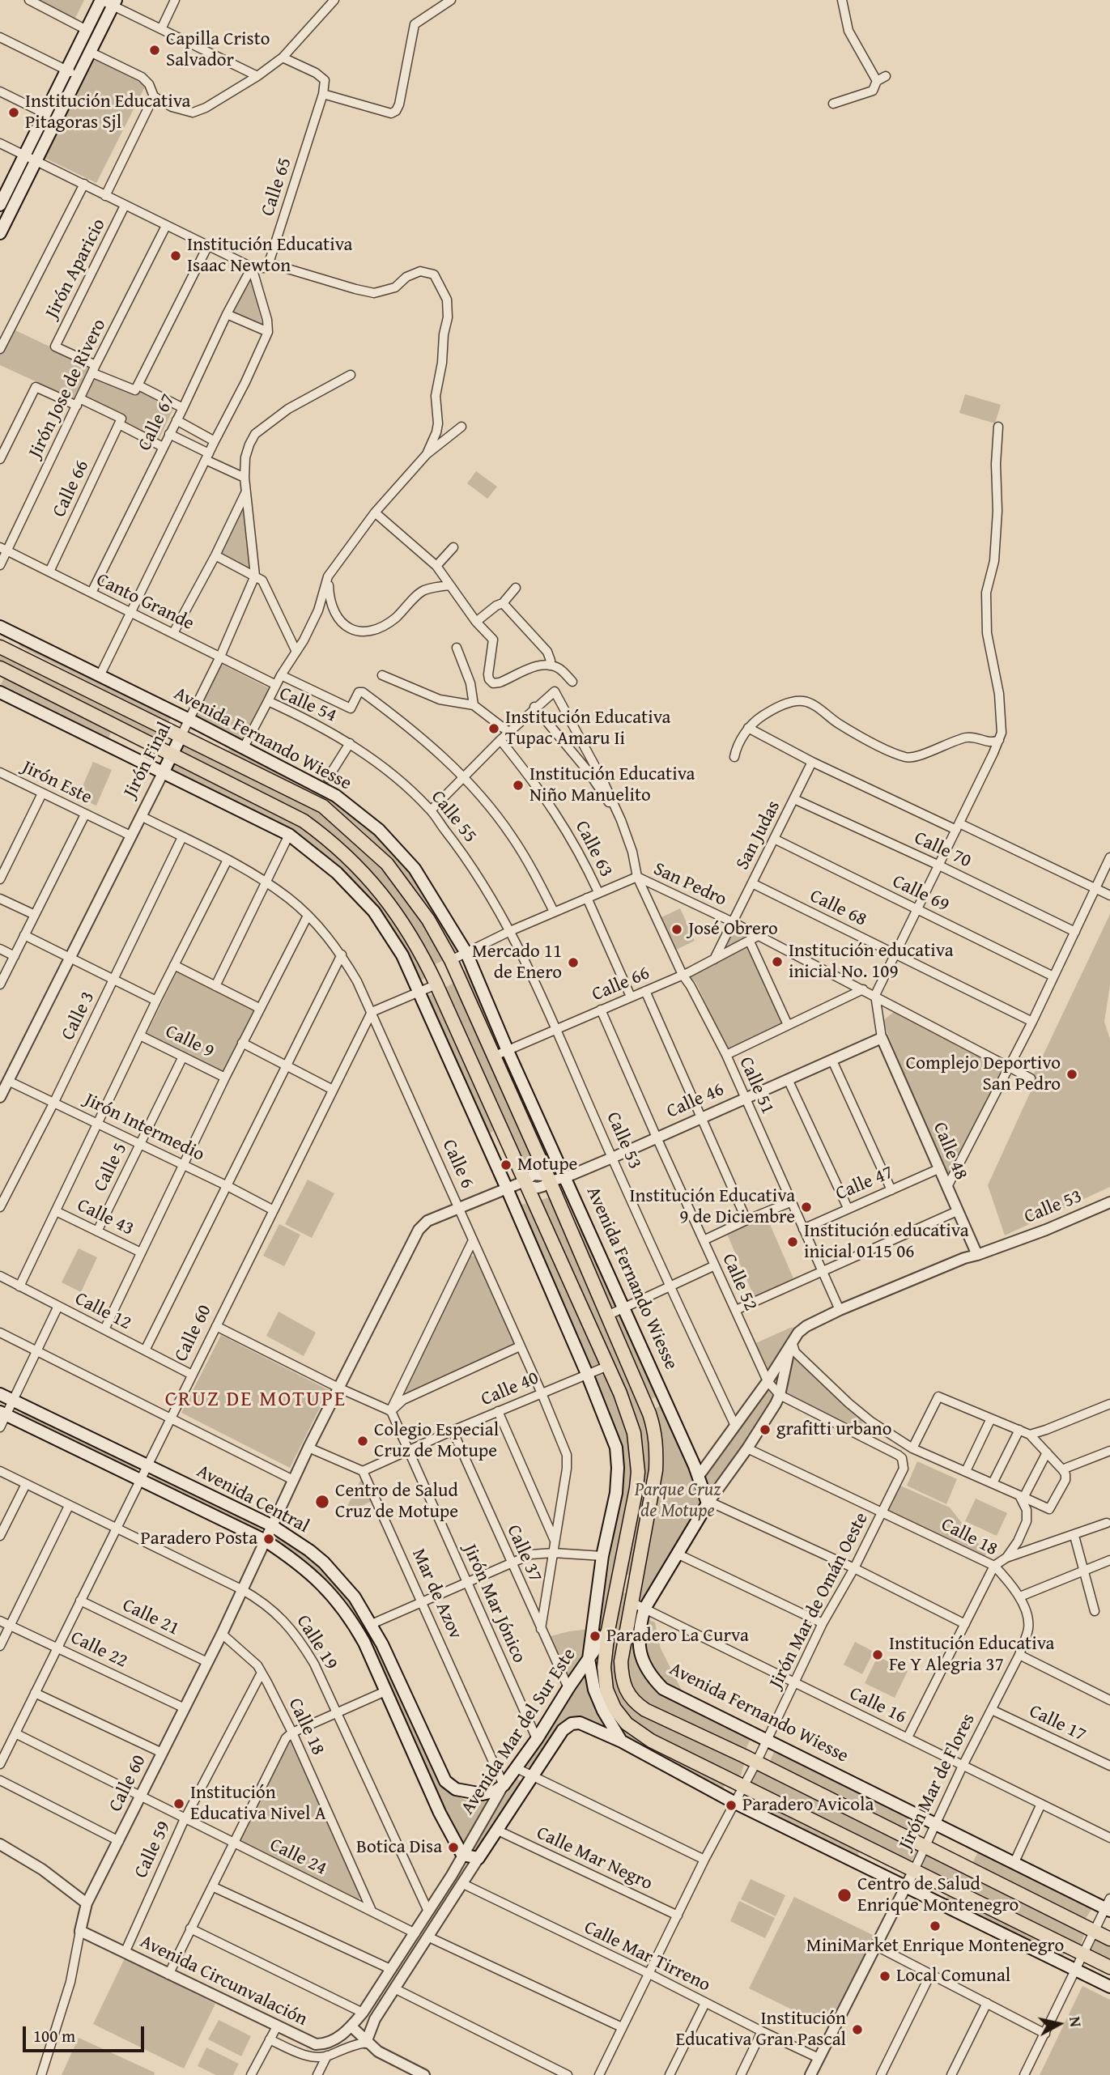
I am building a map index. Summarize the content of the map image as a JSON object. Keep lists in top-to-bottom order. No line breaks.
{"streets":{"main road":["Avenida Fernando Wiesse","Jirón Final","Avenida Central","Avenida Mar del Sur Este"],"street":["Calle 65","Jirón Aparicio","Jirón Jose de Rivero","Calle 67","Calle 66","Canto Grande","Calle 54","Jirón Este","Calle 55","San Judas","Calle 63","Calle 70","San Pedro","Calle 69","Calle 68","Calle 3","Calle 9","Calle 51","Calle 46","Jirón Intermedio","Calle 53","Calle 48","Calle 6","Calle 5","Calle 47","Calle 43","Calle 52","Calle 12","Calle 60","Calle 40","Calle 18","Calle 37","Mar de Azov","Jirón Mar de Omán Oeste","Jirón Mar Jónico","Calle 21","Calle 19","Calle 22","Calle 16","Calle 17","Jirón Mar de Flores","Calle 59","Calle 24","Calle Mar Negro","Calle Mar Tirreno","Avenida Circunvalación"]},"crossings":[["Jirón Aparicio","Jirón Jose de Rivero"],["Jirón Jose de Rivero","Canto Grande"],["Calle 67","Canto Grande"],["Calle 66","Canto Grande"],["Calle 66","Avenida Fernando Wiesse"],["Calle 66","San Judas"],["Calle 66","San Pedro"],["Calle 66","Calle 51"],["Calle 66","Calle 53"],["Calle 66","Calle 52"],["Canto Grande","Jirón Final"],["Calle 54","Avenida Fernando Wiesse"],["Calle 54","Calle 55"],["Avenida Fernando Wiesse","Jirón Final"],["Avenida Fernando Wiesse","San Pedro"],["Avenida Fernando Wiesse","Calle 46"],["Avenida Fernando Wiesse","Calle 53"],["Avenida Fernando Wiesse","Jirón Mar de Omán Oeste"],["Avenida Fernando Wiesse","Calle 16"],["Avenida Fernando Wiesse","Jirón Mar de Flores"],["Jirón Final","Jirón Este"],["Jirón Final","Jirón Intermedio"],["Jirón Final","Calle 6"],["Calle 55","San Pedro"],["Calle 55","Calle 53"],["San Judas","Calle 70"],["San Judas","San Pedro"],["San Judas","Calle 69"],["San Judas","Calle 68"],["Calle 63","San Pedro"],["San Pedro","Calle 51"],["San Pedro","Calle 53"],["San Pedro","Calle 48"],["Calle 3","Jirón Intermedio"],["Calle 3","Calle 6"],["Calle 9","Calle 5"],["Calle 51","Calle 46"],["Calle 51","Calle 53"],["Calle 51","Calle 47"],["Calle 46","Calle 53"],["Calle 46","Calle 48"],["Calle 46","Calle 52"],["Calle 46","Calle 60"],["Jirón Intermedio","Calle 5"],["Jirón Intermedio","Calle 60"],["Calle 53","Calle 48"],["Calle 53","Calle 52"],["Calle 53","Calle 18"],["Calle 53","Jirón Mar de Omán Oeste"],["Calle 48","Calle 47"],["Calle 6","Calle 60"],["Calle 6","Calle 40"],["Calle 6","Calle 37"],["Calle 5","Calle 43"],["Calle 52","Jirón Mar de Omán Oeste"],["Calle 12","Calle 60"],["Calle 60","Avenida Central"],["Calle 60","Calle 18"],["Calle 60","Calle 21"],["Calle 60","Calle 19"],["Calle 60","Calle 22"],["Calle 60","Calle 24"],["Calle 60","Avenida Circunvalación"],["Calle 40","Calle 37"],["Calle 40","Mar de Azov"],["Calle 40","Jirón Mar Jónico"],["Avenida Central","Mar de Azov"],["Avenida Central","Avenida Mar del Sur Este"],["Calle 18","Jirón Mar de Omán Oeste"],["Calle 18","Jirón Mar de Flores"],["Calle 18","Calle 59"],["Calle 18","Calle 24"],["Calle 37","Avenida Mar del Sur Este"],["Mar de Azov","Avenida Mar del Sur Este"],["Jirón Mar de Omán Oeste","Calle 16"],["Jirón Mar de Omán Oeste","Calle Mar Negro"],["Jirón Mar de Omán Oeste","Calle Mar Tirreno"],["Jirón Mar Jónico","Avenida Mar del Sur Este"],["Calle 19","Avenida Mar del Sur Este"],["Calle 16","Jirón Mar de Flores"],["Calle 17","Jirón Mar de Flores"],["Avenida Mar del Sur Este","Calle 24"],["Avenida Mar del Sur Este","Calle Mar Negro"],["Avenida Mar del Sur Este","Calle Mar Tirreno"],["Avenida Mar del Sur Este","Avenida Circunvalación"],["Jirón Mar de Flores","Calle Mar Tirreno"],["Calle 59","Calle 24"],["Calle 59","Avenida Circunvalación"]],"districts":["CRUZ DE MOTUPE"],"parks":["Parque Cruz de Motupe"],"places":["Capilla Cristo Salvador","Institución Educativa Pitagoras Sjl","Institución Educativa Isaac Newton","Institución Educativa Tupac Amaru Ii","Institución Educativa Niño Manuelito","José Obrero","Institución educativa inicial No. 109","Mercado 11 de Enero","Complejo Deportivo San Pedro","Motupe","Institución Educativa 9 de Diciembre","Institución educativa inicial 0115 06","grafitti urbano","Colegio Especial Cruz de Motupe","Centro de Salud Cruz de Motupe","Paradero Posta","Paradero La Curva","Institución Educativa Fe Y Alegria 37","Institución Educativa Nivel A","Paradero Avicola","Botica Disa","Centro de Salud Enrique Montenegro","MiniMarket Enrique Montenegro","Local Comunal","Institución Educativa Gran Pascal"],"scale_bar":"100 m","north":"right"}
